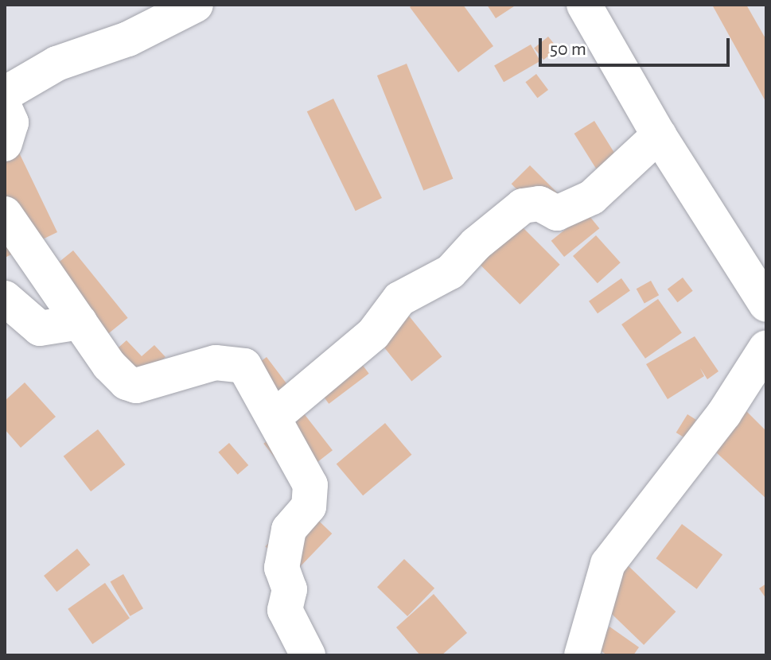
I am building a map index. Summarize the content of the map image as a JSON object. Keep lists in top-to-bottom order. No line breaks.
{"scale_bar":"50 m"}
